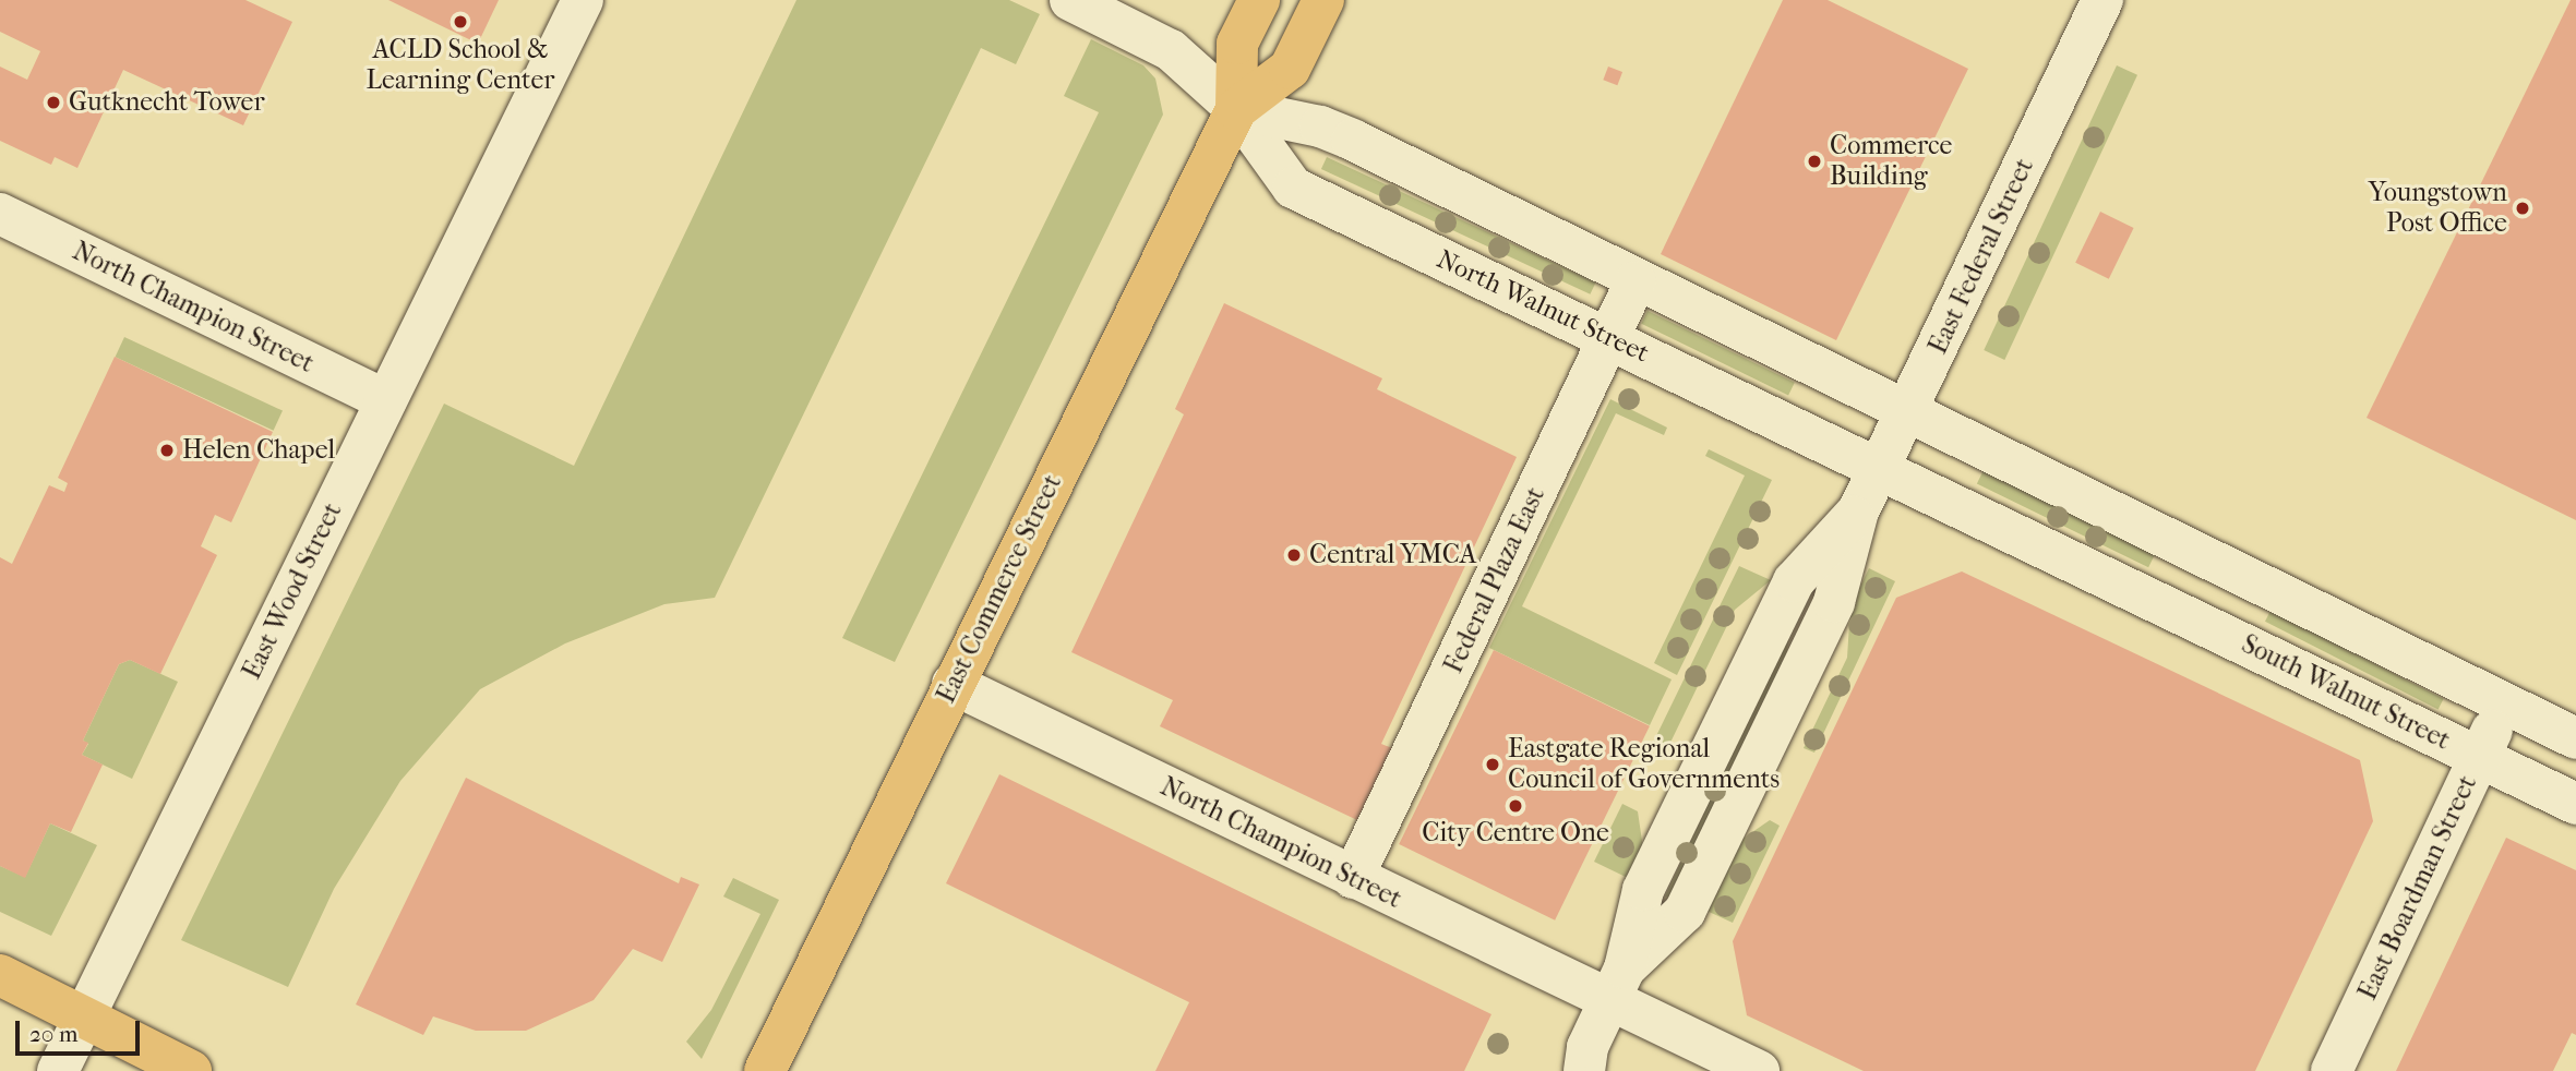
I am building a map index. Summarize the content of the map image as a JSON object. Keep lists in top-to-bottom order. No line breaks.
{"streets":{"main road":["East Commerce Street"],"street":["East Federal Street","North Walnut Street","North Champion Street","Federal Plaza East","East Wood Street","South Walnut Street","East Boardman Street"]},"crossings":[["East Federal Street","North Walnut Street"],["East Federal Street","North Champion Street"],["East Federal Street","South Walnut Street"],["North Walnut Street","Federal Plaza East"],["North Walnut Street","East Commerce Street"],["North Walnut Street","South Walnut Street"],["North Champion Street","Federal Plaza East"],["North Champion Street","East Commerce Street"],["North Champion Street","East Wood Street"],["South Walnut Street","East Boardman Street"]],"places":["ACLD School & Learning Center","Gutknecht Tower","Commerce Building","Youngstown Post Office","Helen Chapel","Central YMCA","Eastgate Regional Council of Governments","City Centre One"],"scale_bar":"20 m"}
